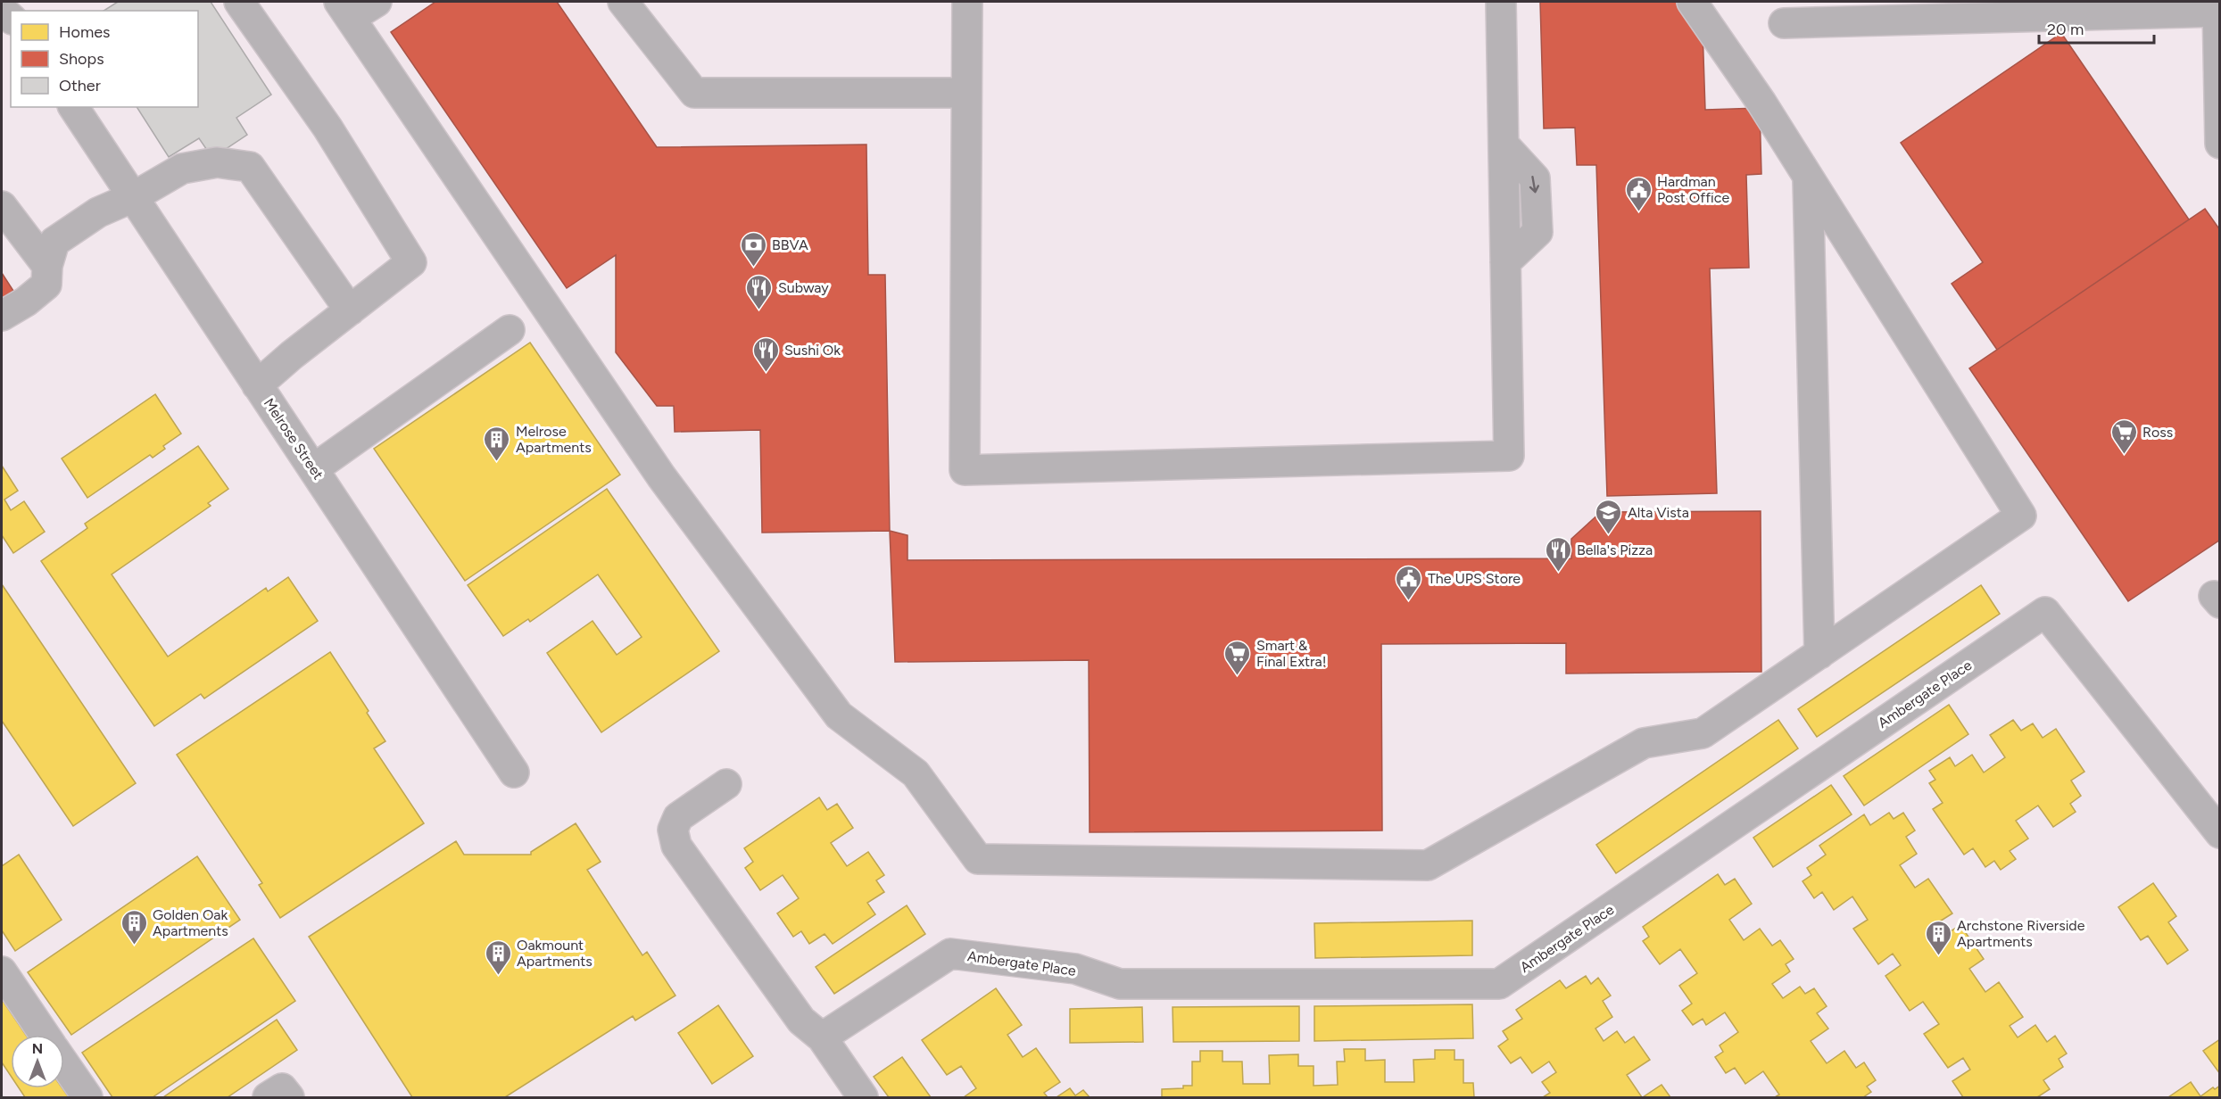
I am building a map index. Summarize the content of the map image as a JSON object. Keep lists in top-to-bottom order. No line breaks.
{"streets":{"street":["Melrose Street","Ambergate Place"]},"places":{"public building":["Hardman Post Office","The UPS Store"],"bank":["BBVA"],"restaurant":["Subway","Sushi Ok","Bella's Pizza"],"supermarket":["Ross","Smart & Final Extra!"],"building":["Melrose Apartments","Golden Oak Apartments","Archstone Riverside Apartments","Oakmount Apartments"],"school or university":["Alta Vista"]},"legend":["Homes","Shops","Other"],"scale_bar":"20 m","north":"top"}
